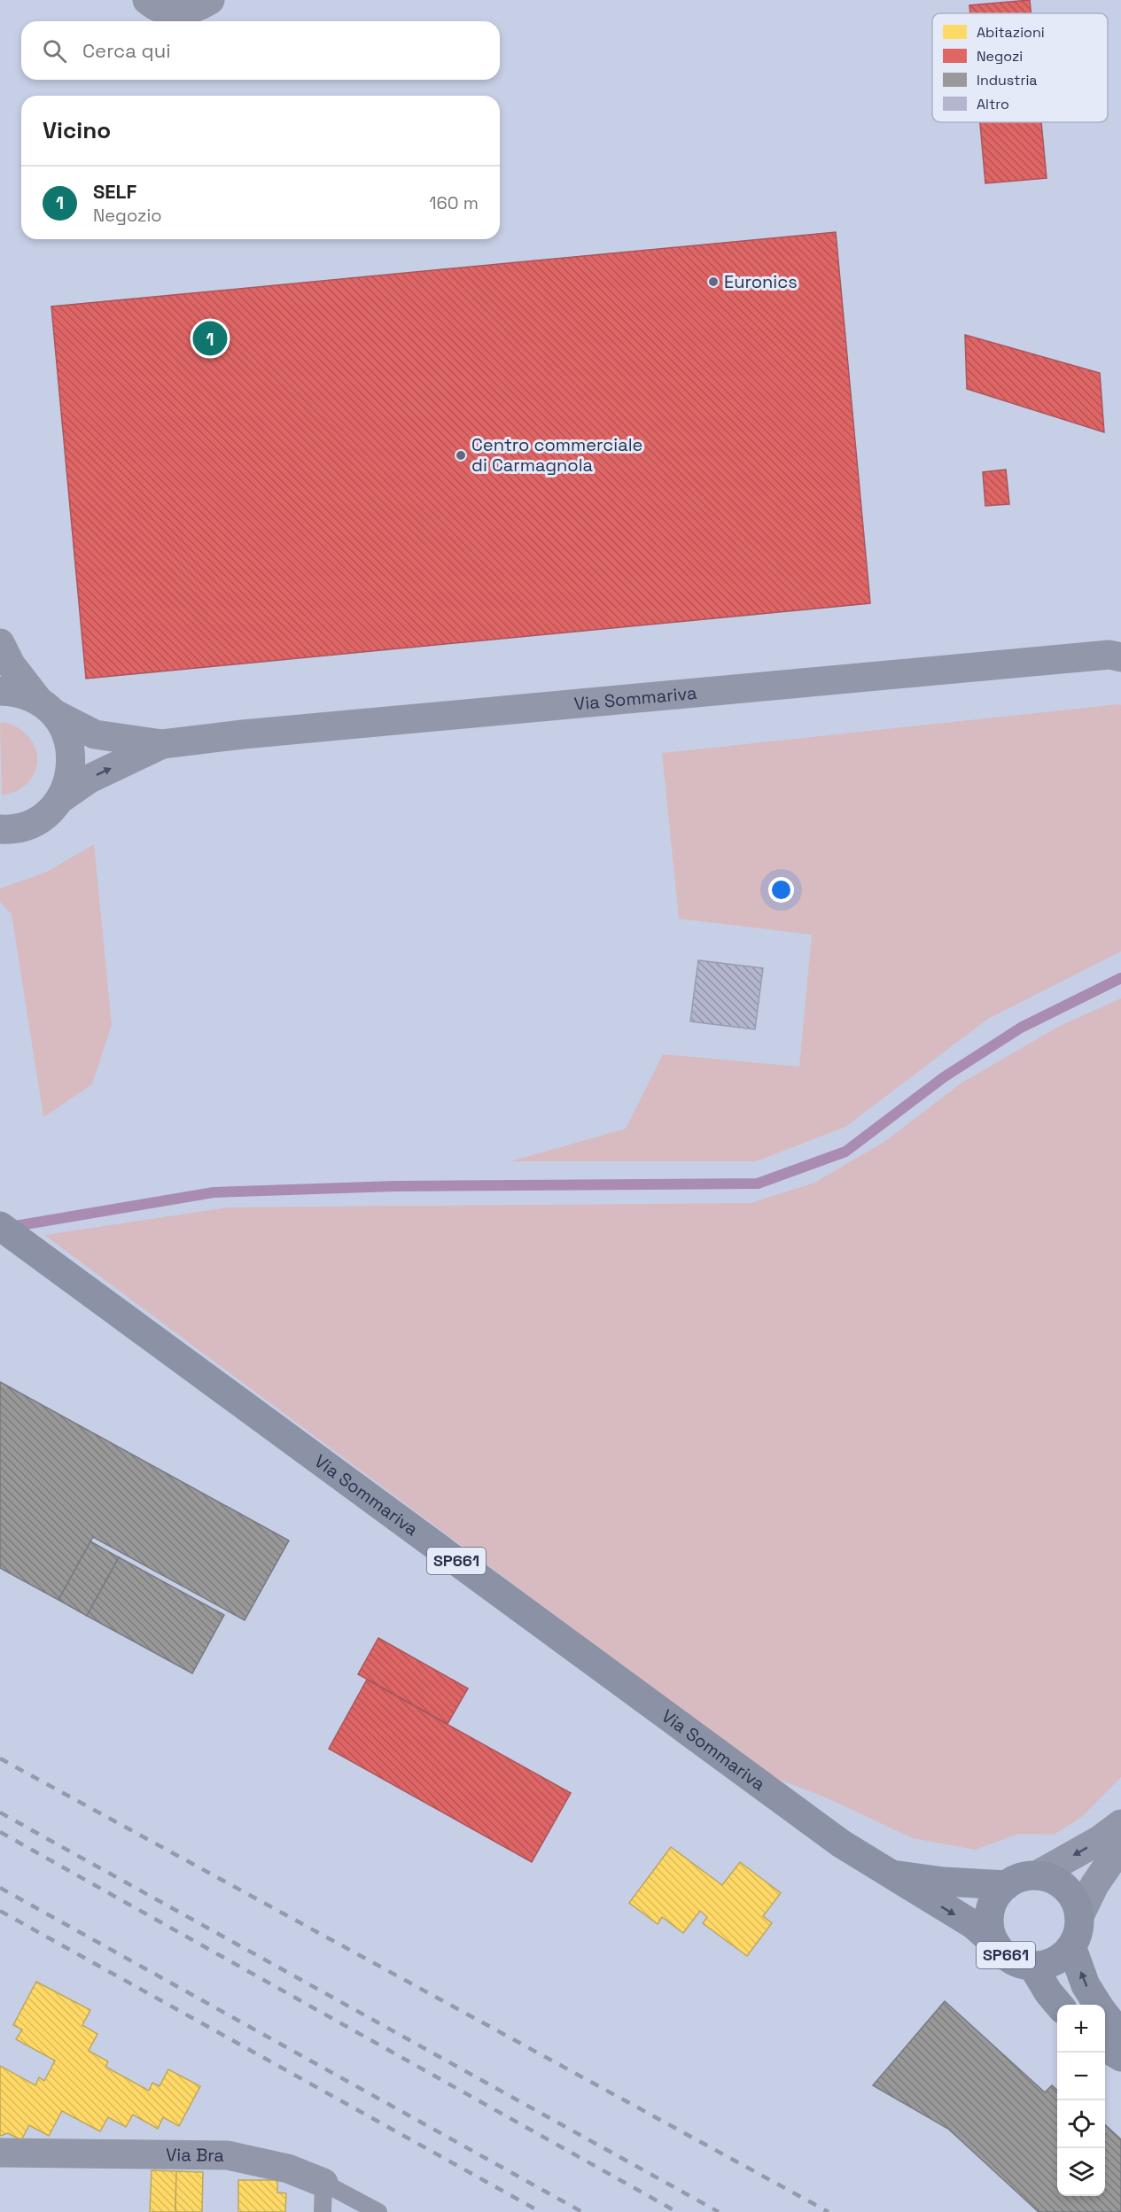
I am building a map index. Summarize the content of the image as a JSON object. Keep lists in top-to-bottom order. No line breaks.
{"streets":{"main road":["Via Sommariva","SP661"],"street":["Via Bra"]},"crossings":[["Via Sommariva","SP661"]],"places":["Euronics","Centro commerciale di Carmagnola"],"legend":["Abitazioni","Negozi","Industria","Altro"],"page":{"search":"Cerca qui","heading":"Vicino","list":[{"mark":"1","name":"SELF","note":"Negozio","value":"160 m"}],"pins":"1","map_buttons":["+","−"]}}
